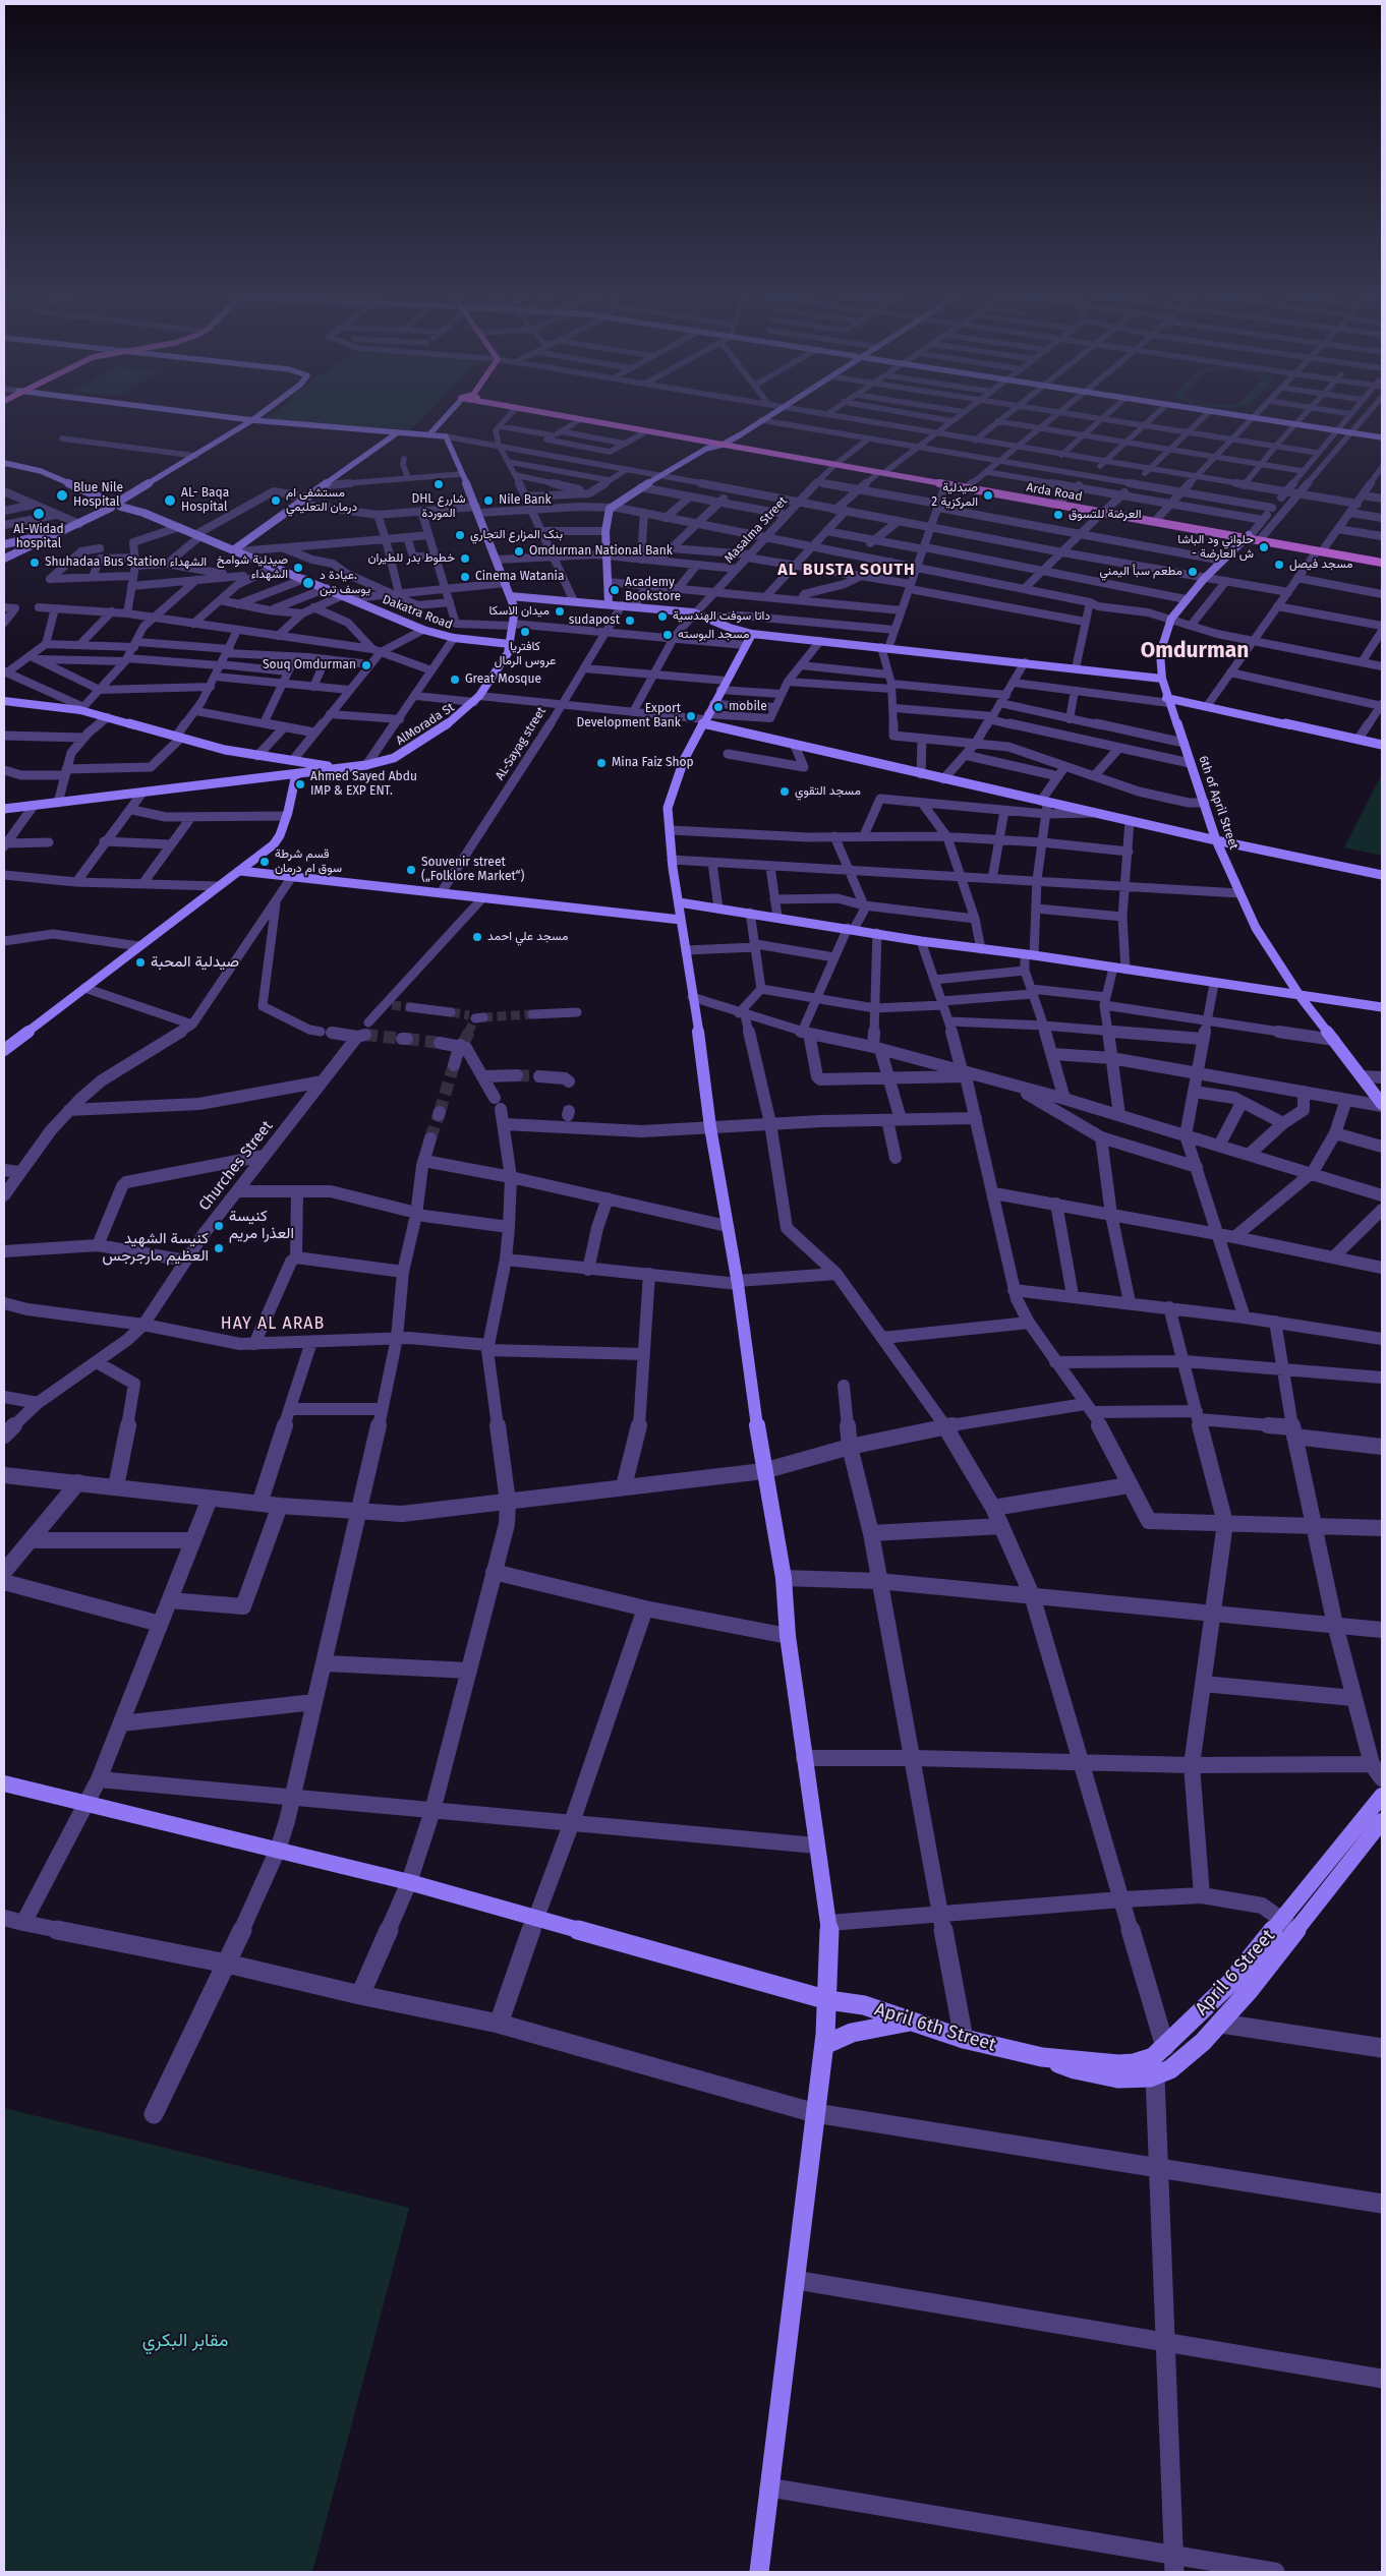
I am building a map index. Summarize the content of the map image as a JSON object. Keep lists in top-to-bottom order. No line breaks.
{"streets":{"main road":["Arda Road"],"street":["Masalma Street","Dakatra Road","AlMorada St","AL-Sayag street","6th of April Street","Churches Street","April 6 Street","April 6th Street"]},"crossings":[["Arda Road","Masalma Street"],["Arda Road","6th of April Street"],["Dakatra Road","AlMorada St"],["April 6 Street","April 6th Street"]],"districts":["AL BUSTA SOUTH","Omdurman","HAY AL ARAB"],"parks":["مقابر البكري"],"places":["DHL شاررع الموردة","Blue Nile Hospital","صيدلية المركزية 2","AL- Baqa Hospital","مستشفى ام درمان التعليمي","Nile Bank","Al-Widad hospital","العرضة للتسوق","بنک المزارع التجاري","حلواني ود الباشا - ش العارضة","Omdurman National Bank","خطوط بدر للطيران","Shuhadaa Bus Station الشهداء","مسجد فيصل","صيدلية شوامخ الشهداء","مطعم سبأ اليمني","Cinema Watania","عيادة د. يوسف تبن","Academy Bookstore","ميدان الاسكا","داتا سوفت الهندسية","sudapost","كافتريا عروس الرمال","مسجد البوسته","Souq Omdurman","Great Mosque","mobile","Export Development Bank","Mina Faiz Shop","Ahmed Sayed Abdu IMP & EXP ENT.","مسجد التقوي","قسم شرطة سوق ام درمان","Souvenir street („Folklore Market“)","مسجد علي احمد","صيدلية المحبة","كنيسة العذرا مريم","كنيسة الشهيد العظيم مارجرجس"]}
